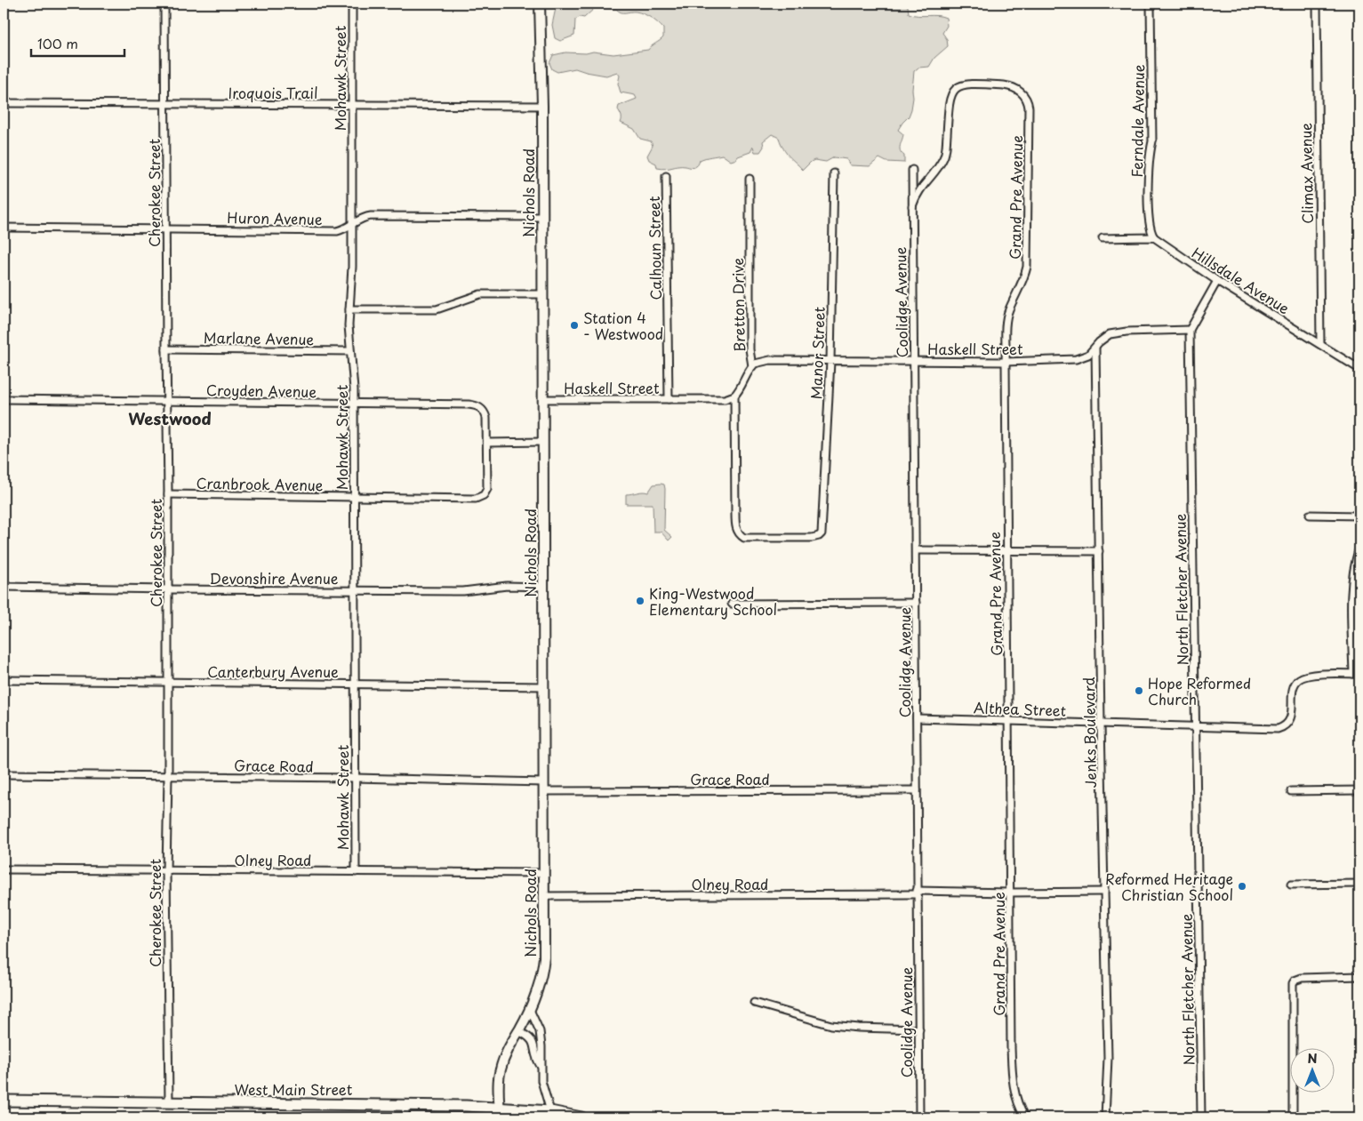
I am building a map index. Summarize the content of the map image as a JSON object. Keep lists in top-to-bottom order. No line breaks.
{"streets":{"main road":["West Main Street"],"street":["Mohawk Street","Iroquois Trail","Ferndale Avenue","Climax Avenue","Cherokee Street","Nichols Road","Grand Pre Avenue","Huron Avenue","Calhoun Street","Hillsdale Avenue","Coolidge Avenue","Bretton Drive","Marlane Avenue","Haskell Street","Manor Street","Croyden Avenue","Cranbrook Avenue","Devonshire Avenue","North Fletcher Avenue","Canterbury Avenue","Althea Street","Jenks Boulevard","Grace Road","Olney Road"]},"crossings":[["Mohawk Street","Iroquois Trail"],["Mohawk Street","Huron Avenue"],["Mohawk Street","Marlane Avenue"],["Mohawk Street","Croyden Avenue"],["Mohawk Street","Cranbrook Avenue"],["Mohawk Street","Devonshire Avenue"],["Mohawk Street","Canterbury Avenue"],["Mohawk Street","Grace Road"],["Mohawk Street","Olney Road"],["Iroquois Trail","Cherokee Street"],["Iroquois Trail","Nichols Road"],["Ferndale Avenue","Hillsdale Avenue"],["Climax Avenue","Hillsdale Avenue"],["Cherokee Street","Huron Avenue"],["Cherokee Street","Marlane Avenue"],["Cherokee Street","Croyden Avenue"],["Cherokee Street","Cranbrook Avenue"],["Cherokee Street","Devonshire Avenue"],["Cherokee Street","Canterbury Avenue"],["Cherokee Street","Grace Road"],["Cherokee Street","Olney Road"],["Cherokee Street","West Main Street"],["Nichols Road","Huron Avenue"],["Nichols Road","Haskell Street"],["Nichols Road","Devonshire Avenue"],["Nichols Road","Canterbury Avenue"],["Nichols Road","Grace Road"],["Nichols Road","Olney Road"],["Nichols Road","West Main Street"],["Grand Pre Avenue","Coolidge Avenue"],["Grand Pre Avenue","Haskell Street"],["Grand Pre Avenue","Althea Street"],["Grand Pre Avenue","Olney Road"],["Calhoun Street","Haskell Street"],["Coolidge Avenue","Haskell Street"],["Coolidge Avenue","Althea Street"],["Coolidge Avenue","Grace Road"],["Coolidge Avenue","Olney Road"],["Bretton Drive","Haskell Street"],["Bretton Drive","Manor Street"],["Haskell Street","Manor Street"],["Haskell Street","North Fletcher Avenue"],["Haskell Street","Jenks Boulevard"],["Croyden Avenue","Cranbrook Avenue"],["North Fletcher Avenue","Althea Street"],["Althea Street","Jenks Boulevard"],["Jenks Boulevard","Olney Road"]],"districts":["Westwood"],"places":["Station 4 - Westwood","King-Westwood Elementary School","Hope Reformed Church","Reformed Heritage Christian School"],"scale_bar":"100 m","north":"top"}
